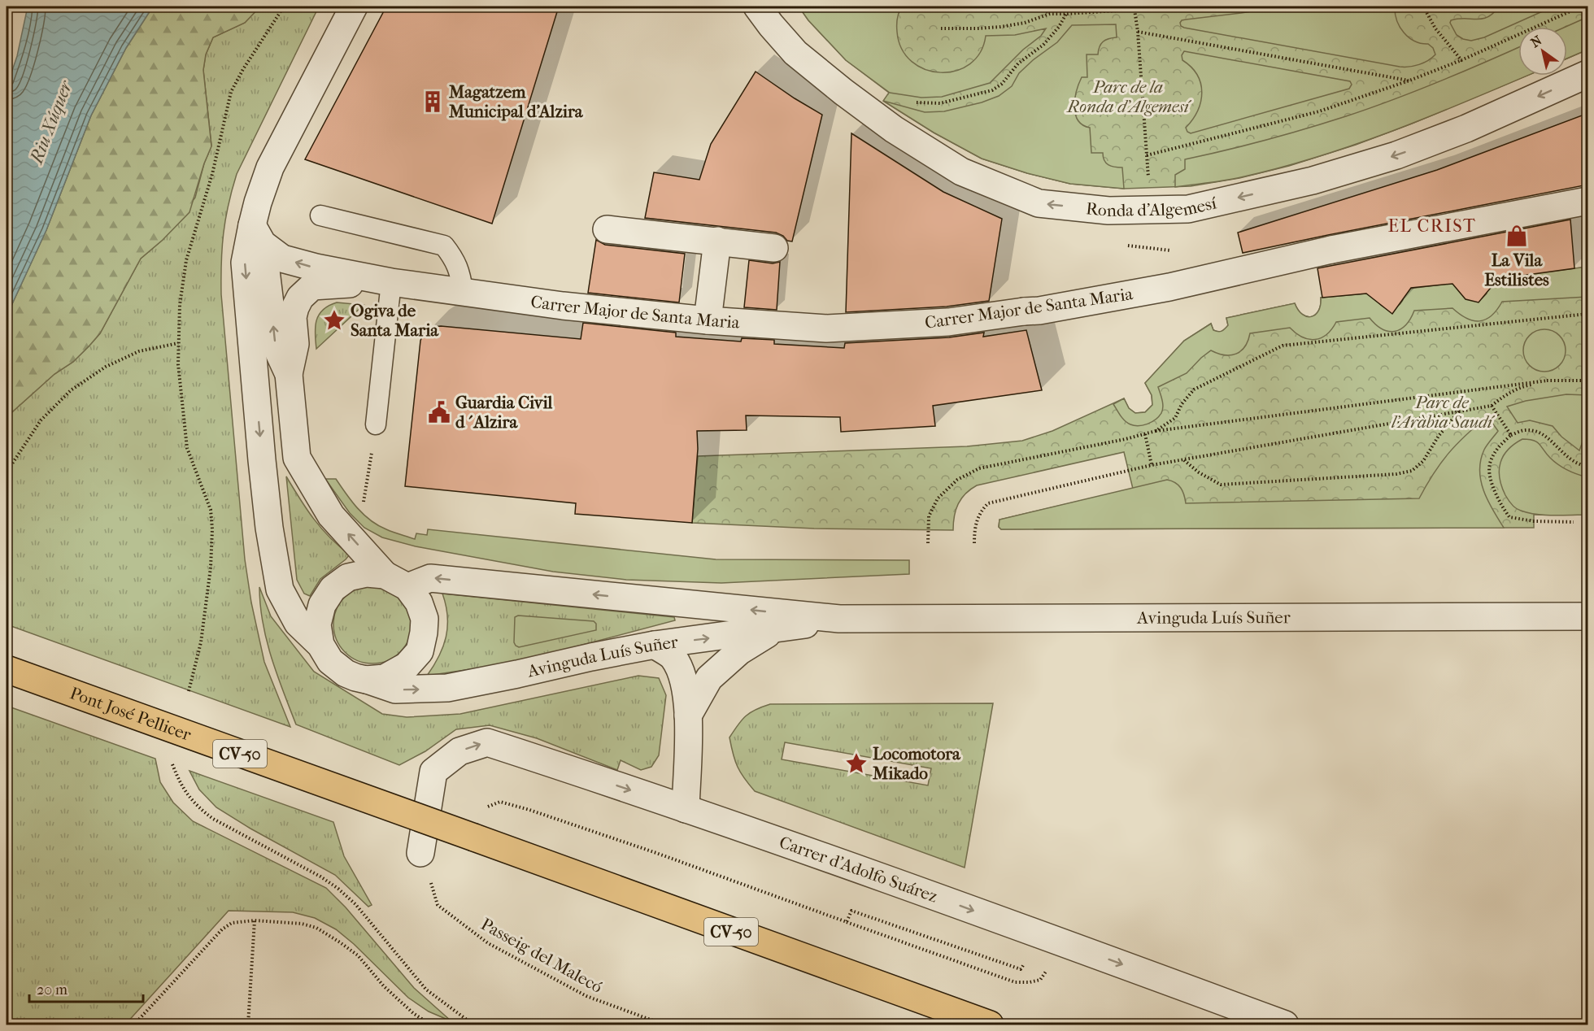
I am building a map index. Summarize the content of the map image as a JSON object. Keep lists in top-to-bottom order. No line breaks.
{"streets":{"main road":["Pont José Pellicer","CV-50"],"street":["Ronda d'Algemesí","Carrer Major de Santa Maria","Avinguda Luís Suñer","Carrer d'Adolfo Suárez"],"path":["Passeig del Malecó"]},"crossings":[["Carrer d'Adolfo Suárez","Passeig del Malecó"]],"one_way":["Ronda d'Algemesí","Carrer d'Adolfo Suárez"],"districts":["EL CRIST"],"water":["Riu Xúquer"],"parks":["Parc de la Ronda d'Algemesí","Parc de l'Aràbia Saudí"],"places":{"building":["Magatzem Municipal d'Alzira"],"shop":["La Vila Estilistes"],"place":["Ogiva de Santa Maria","Locomotora Mikado"],"public building":["Guardia Civil d´Alzira"]},"scale_bar":"20 m","north":"top left"}
